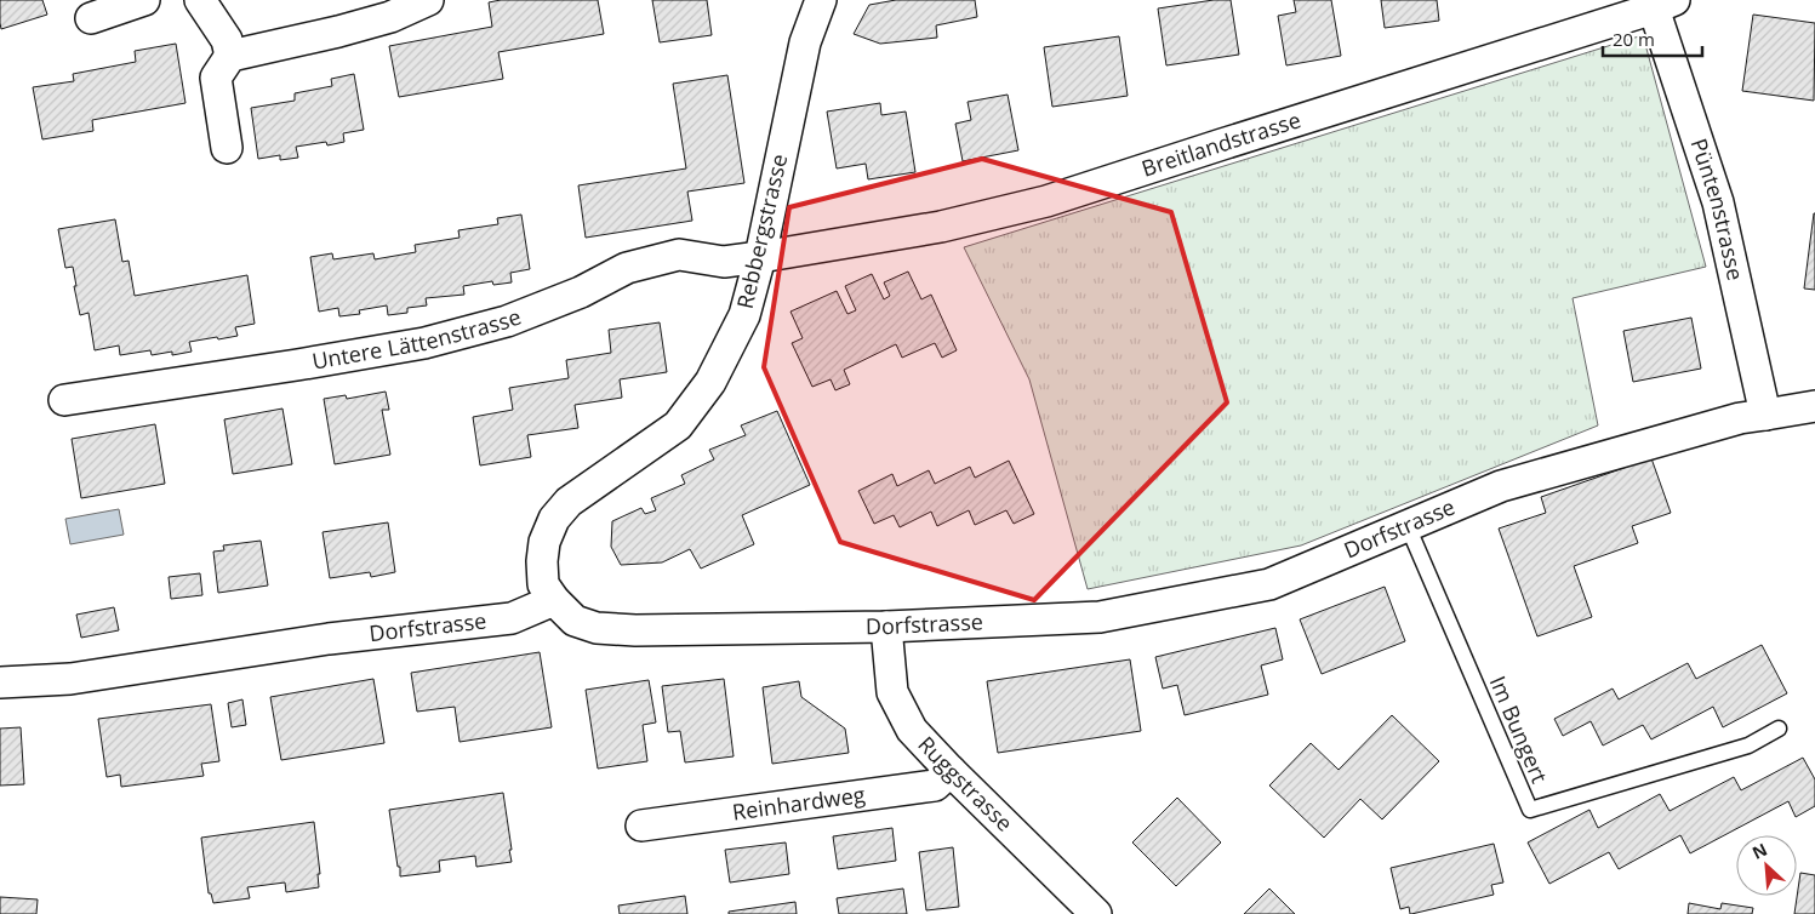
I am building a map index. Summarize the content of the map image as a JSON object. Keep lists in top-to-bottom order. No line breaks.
{"streets":{"street":["Breitlandstrasse","Püntenstrasse","Rebbergstrasse","Untere Lättenstrasse","Dorfstrasse","Ruggstrasse","Reinhardweg"],"lane":["Im Bungert"]},"crossings":[["Breitlandstrasse","Püntenstrasse"],["Breitlandstrasse","Rebbergstrasse"],["Breitlandstrasse","Untere Lättenstrasse"],["Püntenstrasse","Dorfstrasse"],["Rebbergstrasse","Untere Lättenstrasse"],["Rebbergstrasse","Dorfstrasse"],["Dorfstrasse","Im Bungert"],["Dorfstrasse","Ruggstrasse"],["Ruggstrasse","Reinhardweg"]],"scale_bar":"20 m","north":"top left"}
